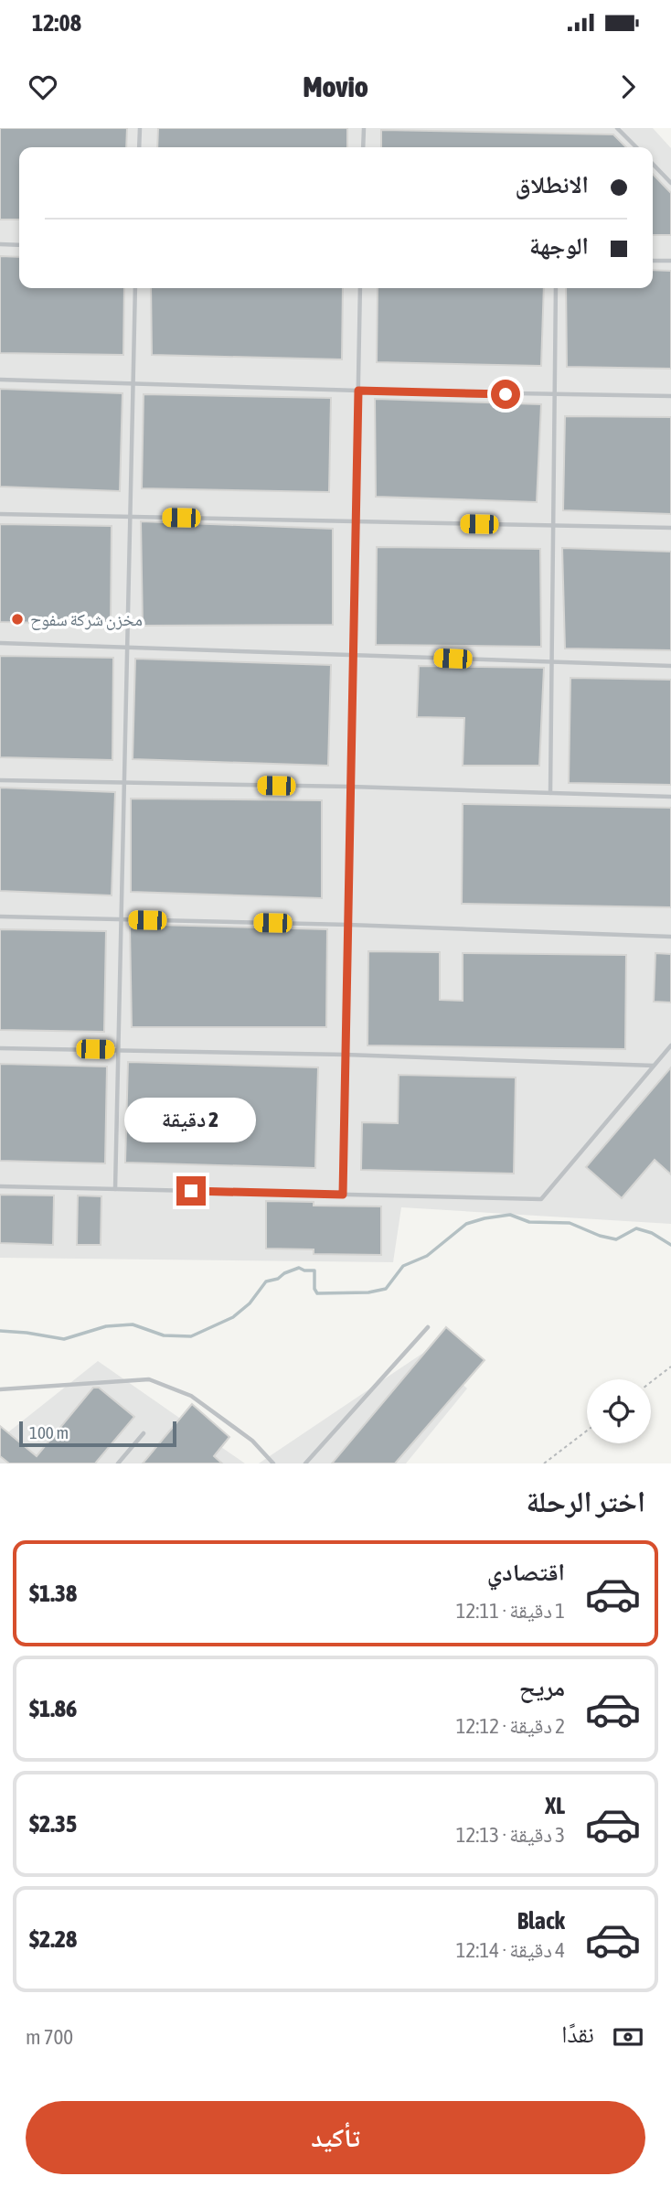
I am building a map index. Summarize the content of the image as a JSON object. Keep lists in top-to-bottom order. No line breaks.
{"places":["مخزن شركة سفوح"],"scale_bar":"100 m","page":{"status":"12:08","header":"Movio","banner":["الانطلاق","الوجهة"],"bubble":"2 دقيقة","scale":"100 m","heading":"اختر الرحلة","list":[{"name":"اقتصادي","note":"1 دقيقة · 12:11","value":"$1.38"},{"name":"مريح","note":"2 دقيقة · 12:12","value":"$1.86"},{"name":"XL","note":"3 دقيقة · 12:13","value":"$2.35"},{"name":"Black","note":"4 دقيقة · 12:14","value":"$2.28"}],"pay":["نقدًا","700 m"],"buttons":"تأكيد"}}
